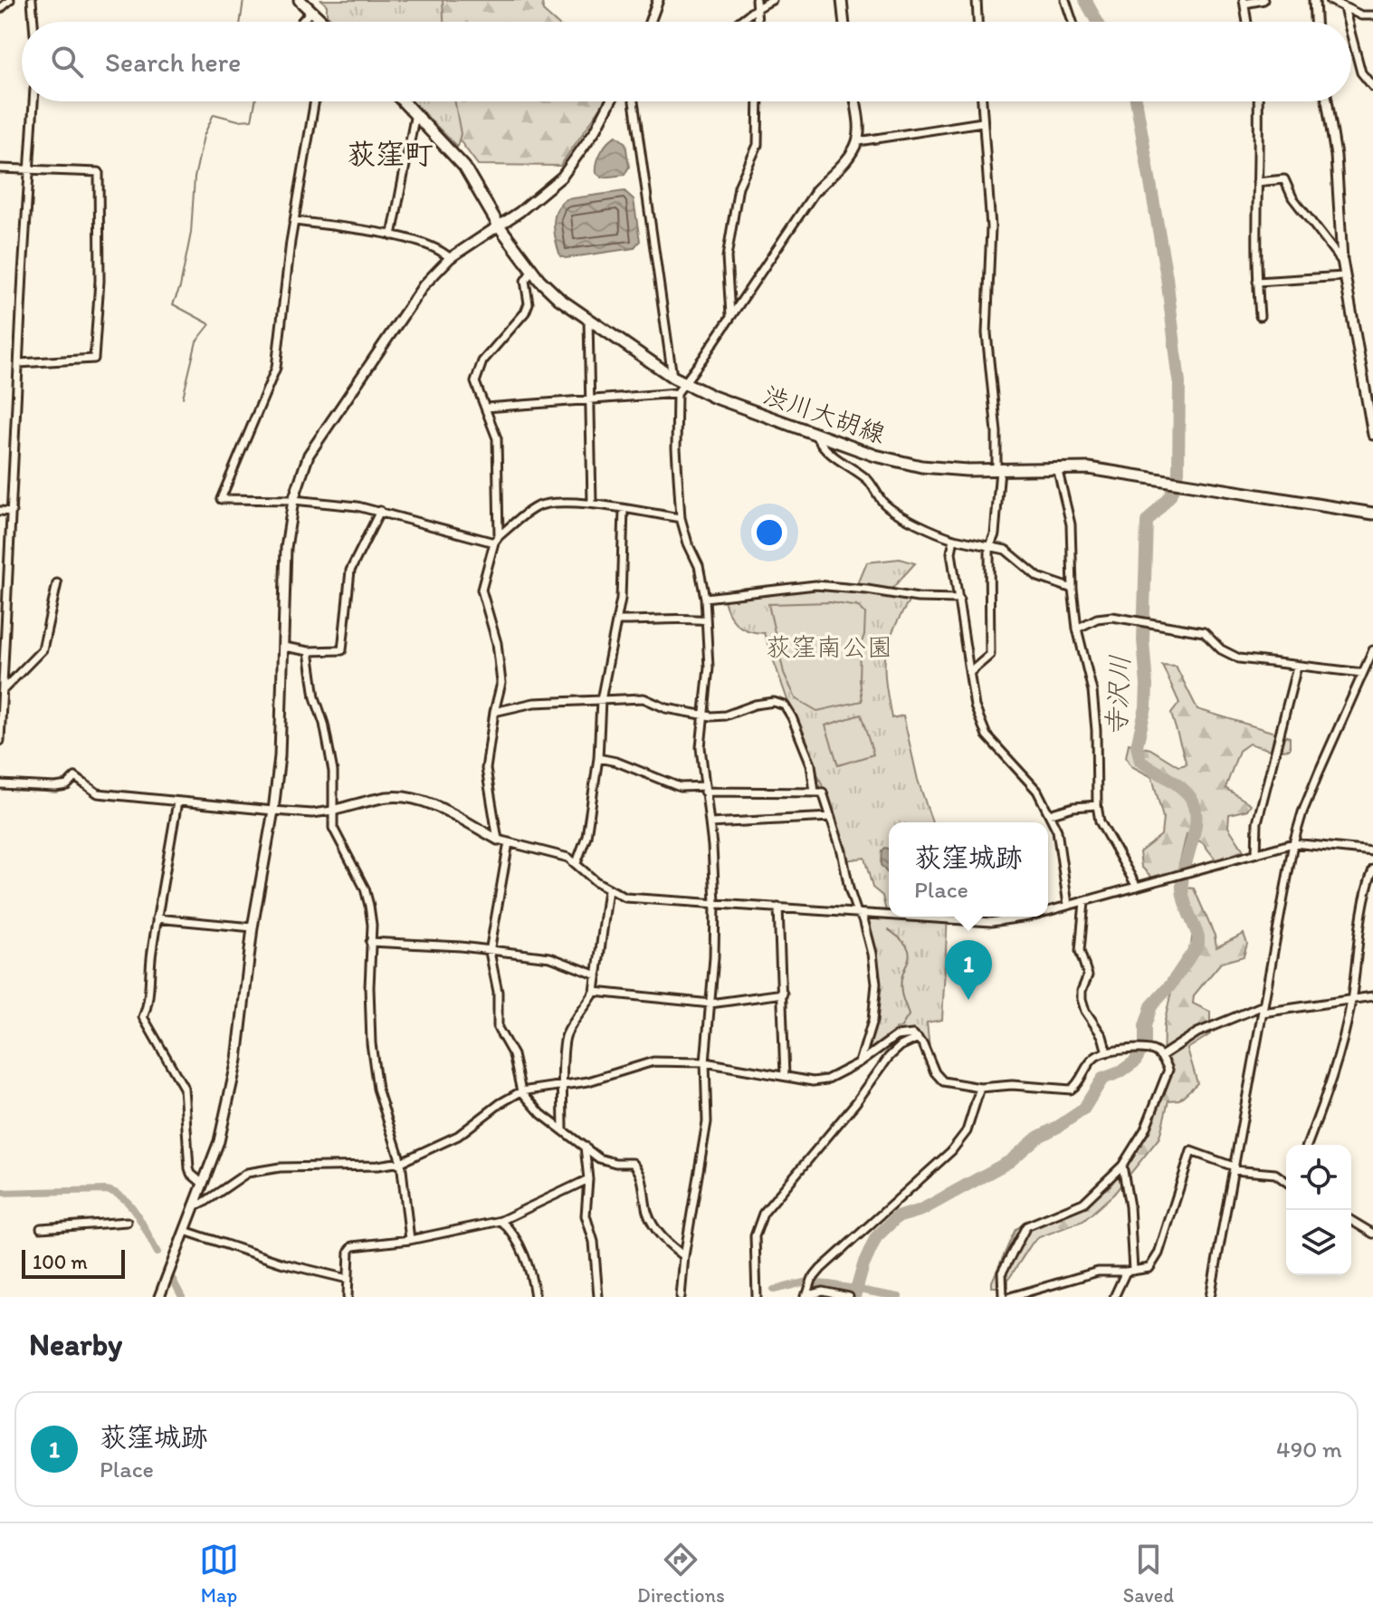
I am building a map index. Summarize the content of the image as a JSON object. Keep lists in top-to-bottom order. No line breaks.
{"streets":{"main road":["渋川大胡線"]},"districts":["荻窪町"],"water":["寺沢川"],"parks":["荻窪南公園"],"scale_bar":"100 m","page":{"search":"Search here","popup":["荻窪城跡","Place"],"pins":"1","scale":"100 m","heading":"Nearby","list":[{"mark":"1","name":"荻窪城跡","note":"Place","value":"490 m"}],"nav":["Map","Directions","Saved"]}}
